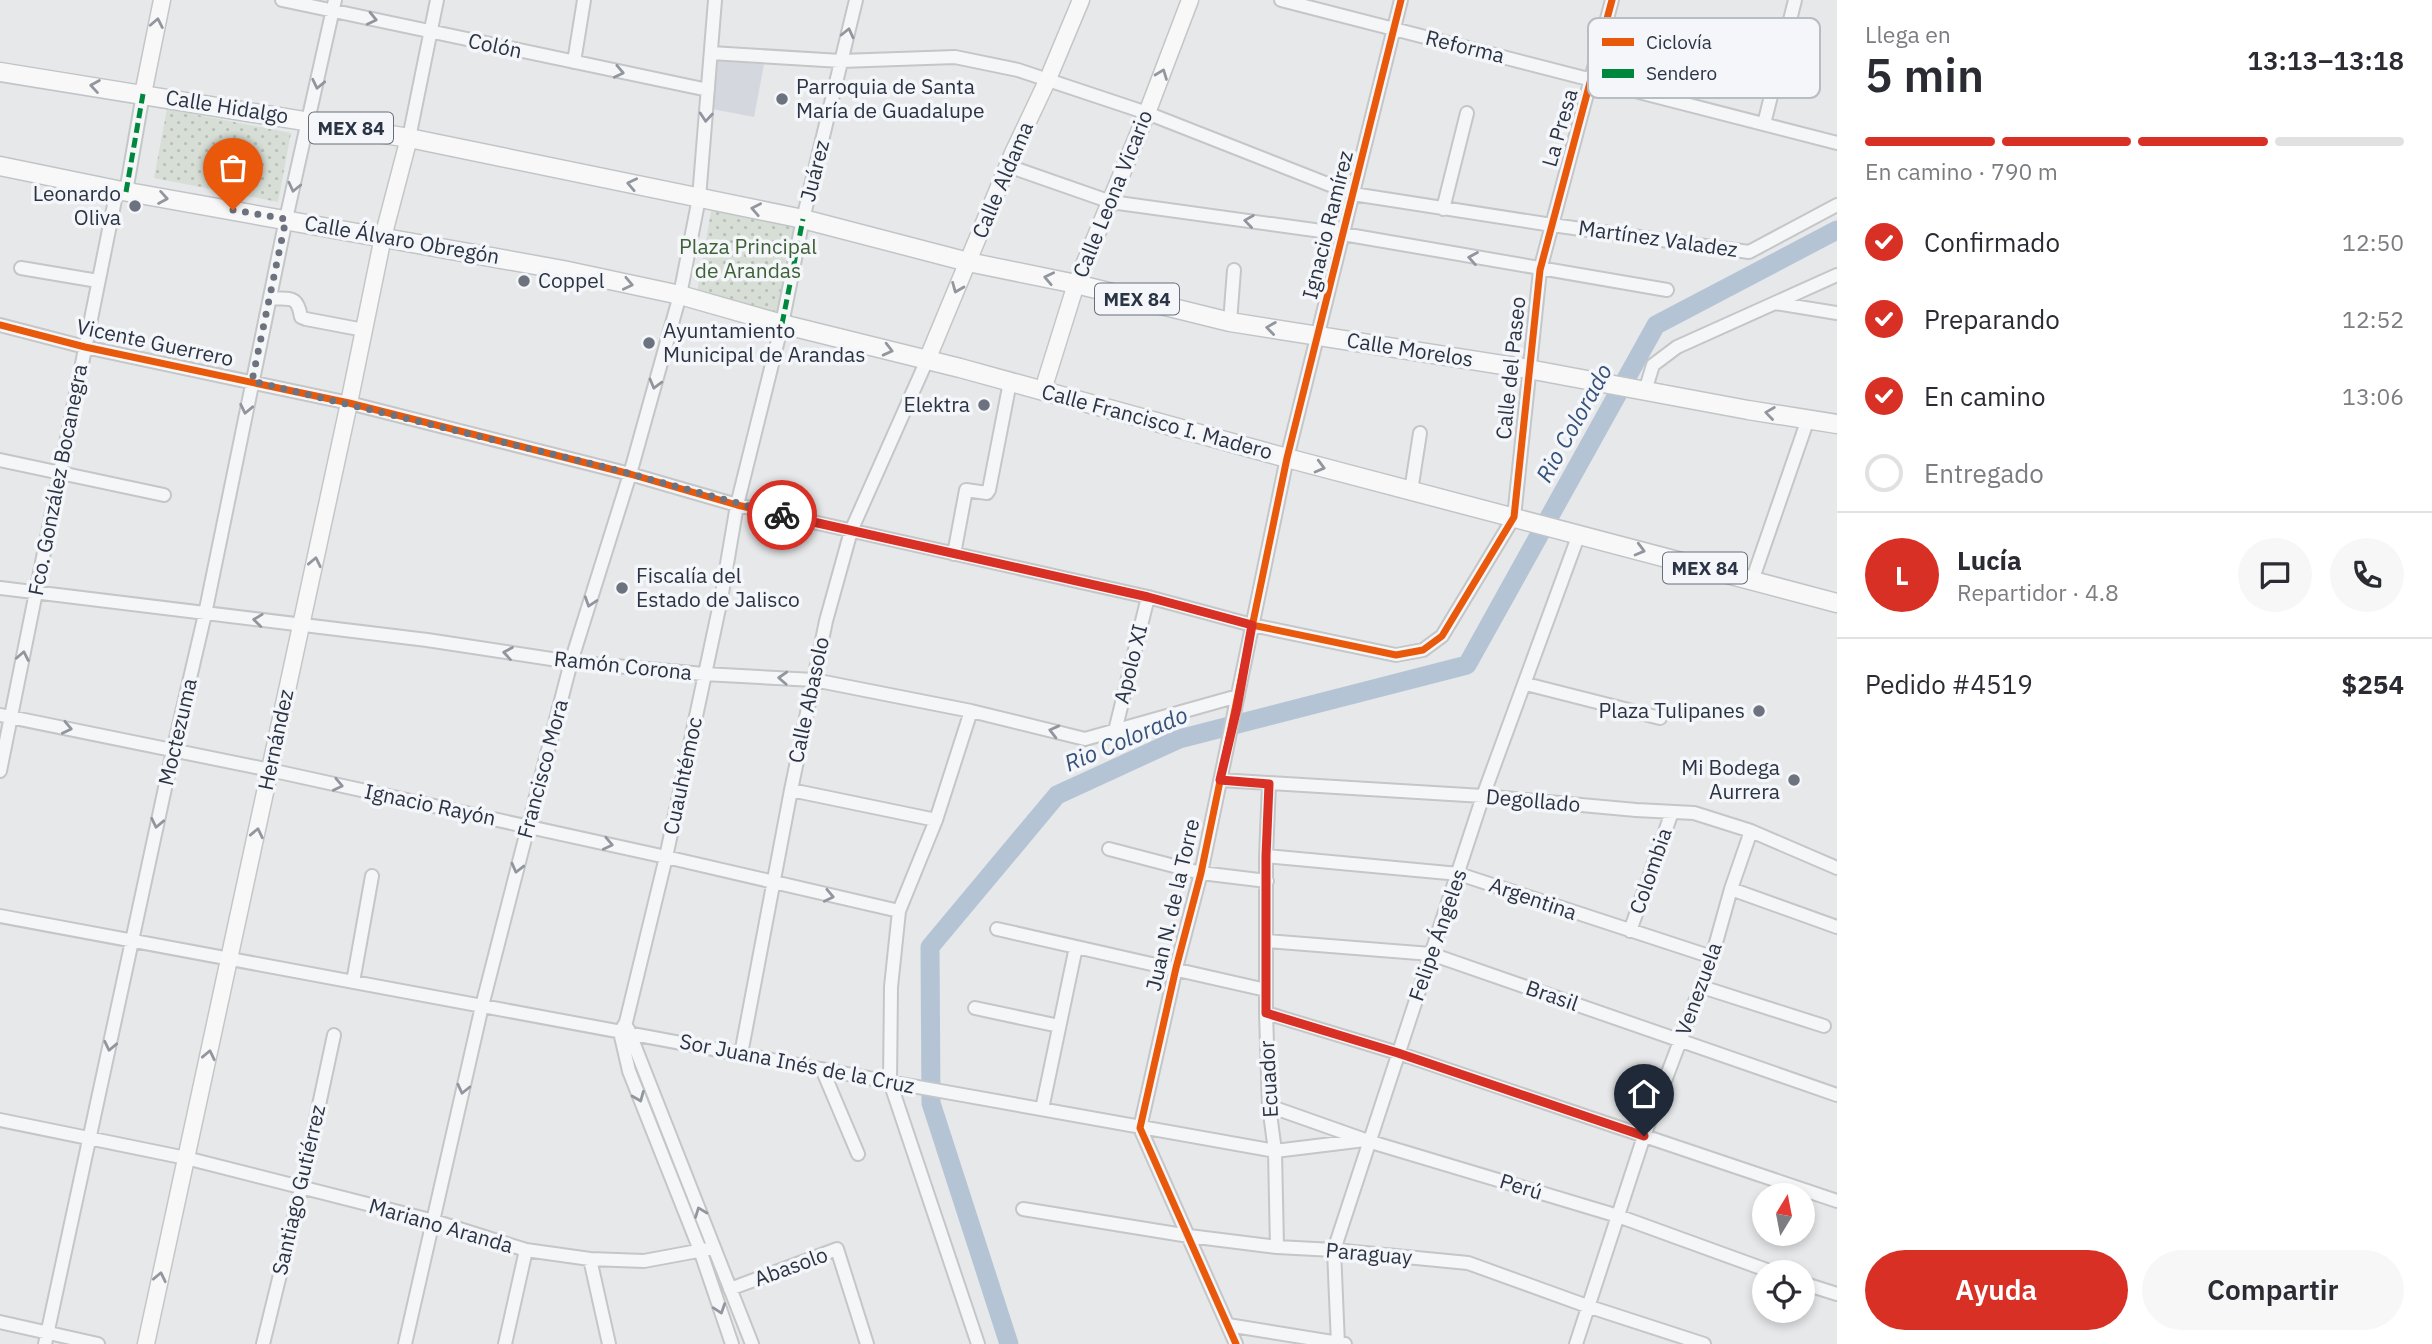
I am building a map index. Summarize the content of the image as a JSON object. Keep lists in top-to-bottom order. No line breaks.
{"streets":{"main road":["Calle Hidalgo","MEX 84","Calle Álvaro Obregón","Calle Morelos","Calle Francisco I. Madero"],"street":["Colón","Reforma","La Presa","Juárez","Calle Aldama","Calle Leona Vicario","Ignacio Ramírez","Martínez Valadez","Vicente Guerrero","Calle del Paseo","Fco. González Bocanegra","Apolo XI","Ramón Corona","Calle Abasolo","Moctezuma","Hernández","Francisco Mora","Cuauhtémoc","Degollado","Ignacio Rayón","Colombia","Argentina","Juan N. de la Torre","Felipe Ángeles","Venezuela","Brasil","Sor Juana Inés de la Cruz","Ecuador","Perú","Santiago Gutiérrez","Mariano Aranda","Paraguay","Abasolo"]},"crossings":[["Colón","Moctezuma"],["Colón","Francisco Mora"],["Reforma","Ignacio Ramírez"],["Calle Hidalgo","Calle Morelos"],["Calle Hidalgo","Fco. González Bocanegra"],["Calle Hidalgo","Moctezuma"],["Calle Hidalgo","Hernández"],["Calle Hidalgo","Francisco Mora"],["La Presa","Martínez Valadez"],["La Presa","Calle del Paseo"],["Juárez","Martínez Valadez"],["Juárez","Calle Morelos"],["Juárez","Calle Francisco I. Madero"],["Juárez","Cuauhtémoc"],["Calle Aldama","Martínez Valadez"],["Calle Aldama","Calle Morelos"],["Calle Aldama","Calle Francisco I. Madero"],["Calle Aldama","Calle Abasolo"],["Calle Leona Vicario","Martínez Valadez"],["Calle Leona Vicario","Calle Morelos"],["Calle Leona Vicario","Calle Francisco I. Madero"],["Ignacio Ramírez","Martínez Valadez"],["Ignacio Ramírez","Calle Morelos"],["Ignacio Ramírez","Calle Francisco I. Madero"],["Ignacio Ramírez","Juan N. de la Torre"],["Martínez Valadez","Calle del Paseo"],["Martínez Valadez","Francisco Mora"],["Calle Álvaro Obregón","Calle Francisco I. Madero"],["Calle Álvaro Obregón","Fco. González Bocanegra"],["Calle Álvaro Obregón","Moctezuma"],["Calle Álvaro Obregón","Hernández"],["Calle Álvaro Obregón","Francisco Mora"],["Vicente Guerrero","Calle del Paseo"],["Vicente Guerrero","Calle Francisco I. Madero"],["Vicente Guerrero","Fco. González Bocanegra"],["Vicente Guerrero","Apolo XI"],["Vicente Guerrero","Calle Abasolo"],["Vicente Guerrero","Moctezuma"],["Vicente Guerrero","Hernández"],["Vicente Guerrero","Francisco Mora"],["Vicente Guerrero","Cuauhtémoc"],["Vicente Guerrero","Juan N. de la Torre"],["Calle Morelos","Calle del Paseo"],["Calle Morelos","Francisco Mora"],["Calle del Paseo","Calle Francisco I. Madero"],["Calle Francisco I. Madero","Calle Abasolo"],["Calle Francisco I. Madero","Francisco Mora"],["Calle Francisco I. Madero","Cuauhtémoc"],["Calle Francisco I. Madero","Juan N. de la Torre"],["Calle Francisco I. Madero","Felipe Ángeles"],["Fco. González Bocanegra","Ramón Corona"],["Fco. González Bocanegra","Ignacio Rayón"],["Apolo XI","Ramón Corona"],["Ramón Corona","Calle Abasolo"],["Ramón Corona","Moctezuma"],["Ramón Corona","Hernández"],["Ramón Corona","Francisco Mora"],["Ramón Corona","Cuauhtémoc"],["Ramón Corona","Juan N. de la Torre"],["Calle Abasolo","Ignacio Rayón"],["Calle Abasolo","Sor Juana Inés de la Cruz"],["Moctezuma","Ignacio Rayón"],["Moctezuma","Sor Juana Inés de la Cruz"],["Moctezuma","Mariano Aranda"],["Hernández","Ignacio Rayón"],["Hernández","Sor Juana Inés de la Cruz"],["Hernández","Mariano Aranda"],["Francisco Mora","Ignacio Rayón"],["Francisco Mora","Sor Juana Inés de la Cruz"],["Francisco Mora","Mariano Aranda"],["Cuauhtémoc","Ignacio Rayón"],["Cuauhtémoc","Sor Juana Inés de la Cruz"],["Cuauhtémoc","Mariano Aranda"],["Degollado","Colombia"],["Degollado","Juan N. de la Torre"],["Degollado","Felipe Ángeles"],["Degollado","Venezuela"],["Degollado","Ecuador"],["Colombia","Argentina"],["Argentina","Felipe Ángeles"],["Argentina","Venezuela"],["Argentina","Ecuador"],["Juan N. de la Torre","Sor Juana Inés de la Cruz"],["Felipe Ángeles","Brasil"],["Felipe Ángeles","Sor Juana Inés de la Cruz"],["Felipe Ángeles","Perú"],["Felipe Ángeles","Paraguay"],["Venezuela","Brasil"],["Venezuela","Perú"],["Venezuela","Paraguay"],["Brasil","Ecuador"],["Sor Juana Inés de la Cruz","Ecuador"],["Sor Juana Inés de la Cruz","Perú"],["Ecuador","Perú"],["Ecuador","Paraguay"],["Santiago Gutiérrez","Mariano Aranda"]],"one_way":["Colón","Calle Hidalgo","Calle Álvaro Obregón","Calle Morelos","Calle Francisco I. Madero","Ramón Corona","Moctezuma","Hernández","Francisco Mora","Ignacio Rayón"],"water":["Rio Colorado"],"parks":["Plaza Principal de Arandas"],"places":["Parroquia de Santa María de Guadalupe","Leonardo Oliva","Coppel","Ayuntamiento Municipal de Arandas","Elektra","Fiscalía del Estado de Jalisco","Plaza Tulipanes","Mi Bodega Aurrera"],"legend":["Ciclovía","Sendero"],"north":"top","page":{"heading":["5 min","Llega en","13:13–13:18"],"panel":["Lucía","Repartidor · 4.8","Pedido #4519","$254"],"bar":"En camino · 790 m","list":[["Confirmado","12:50"],["Preparando","12:52"],["En camino","13:06"],"Entregado"],"round":"L","buttons":["Ayuda","Compartir"]}}
